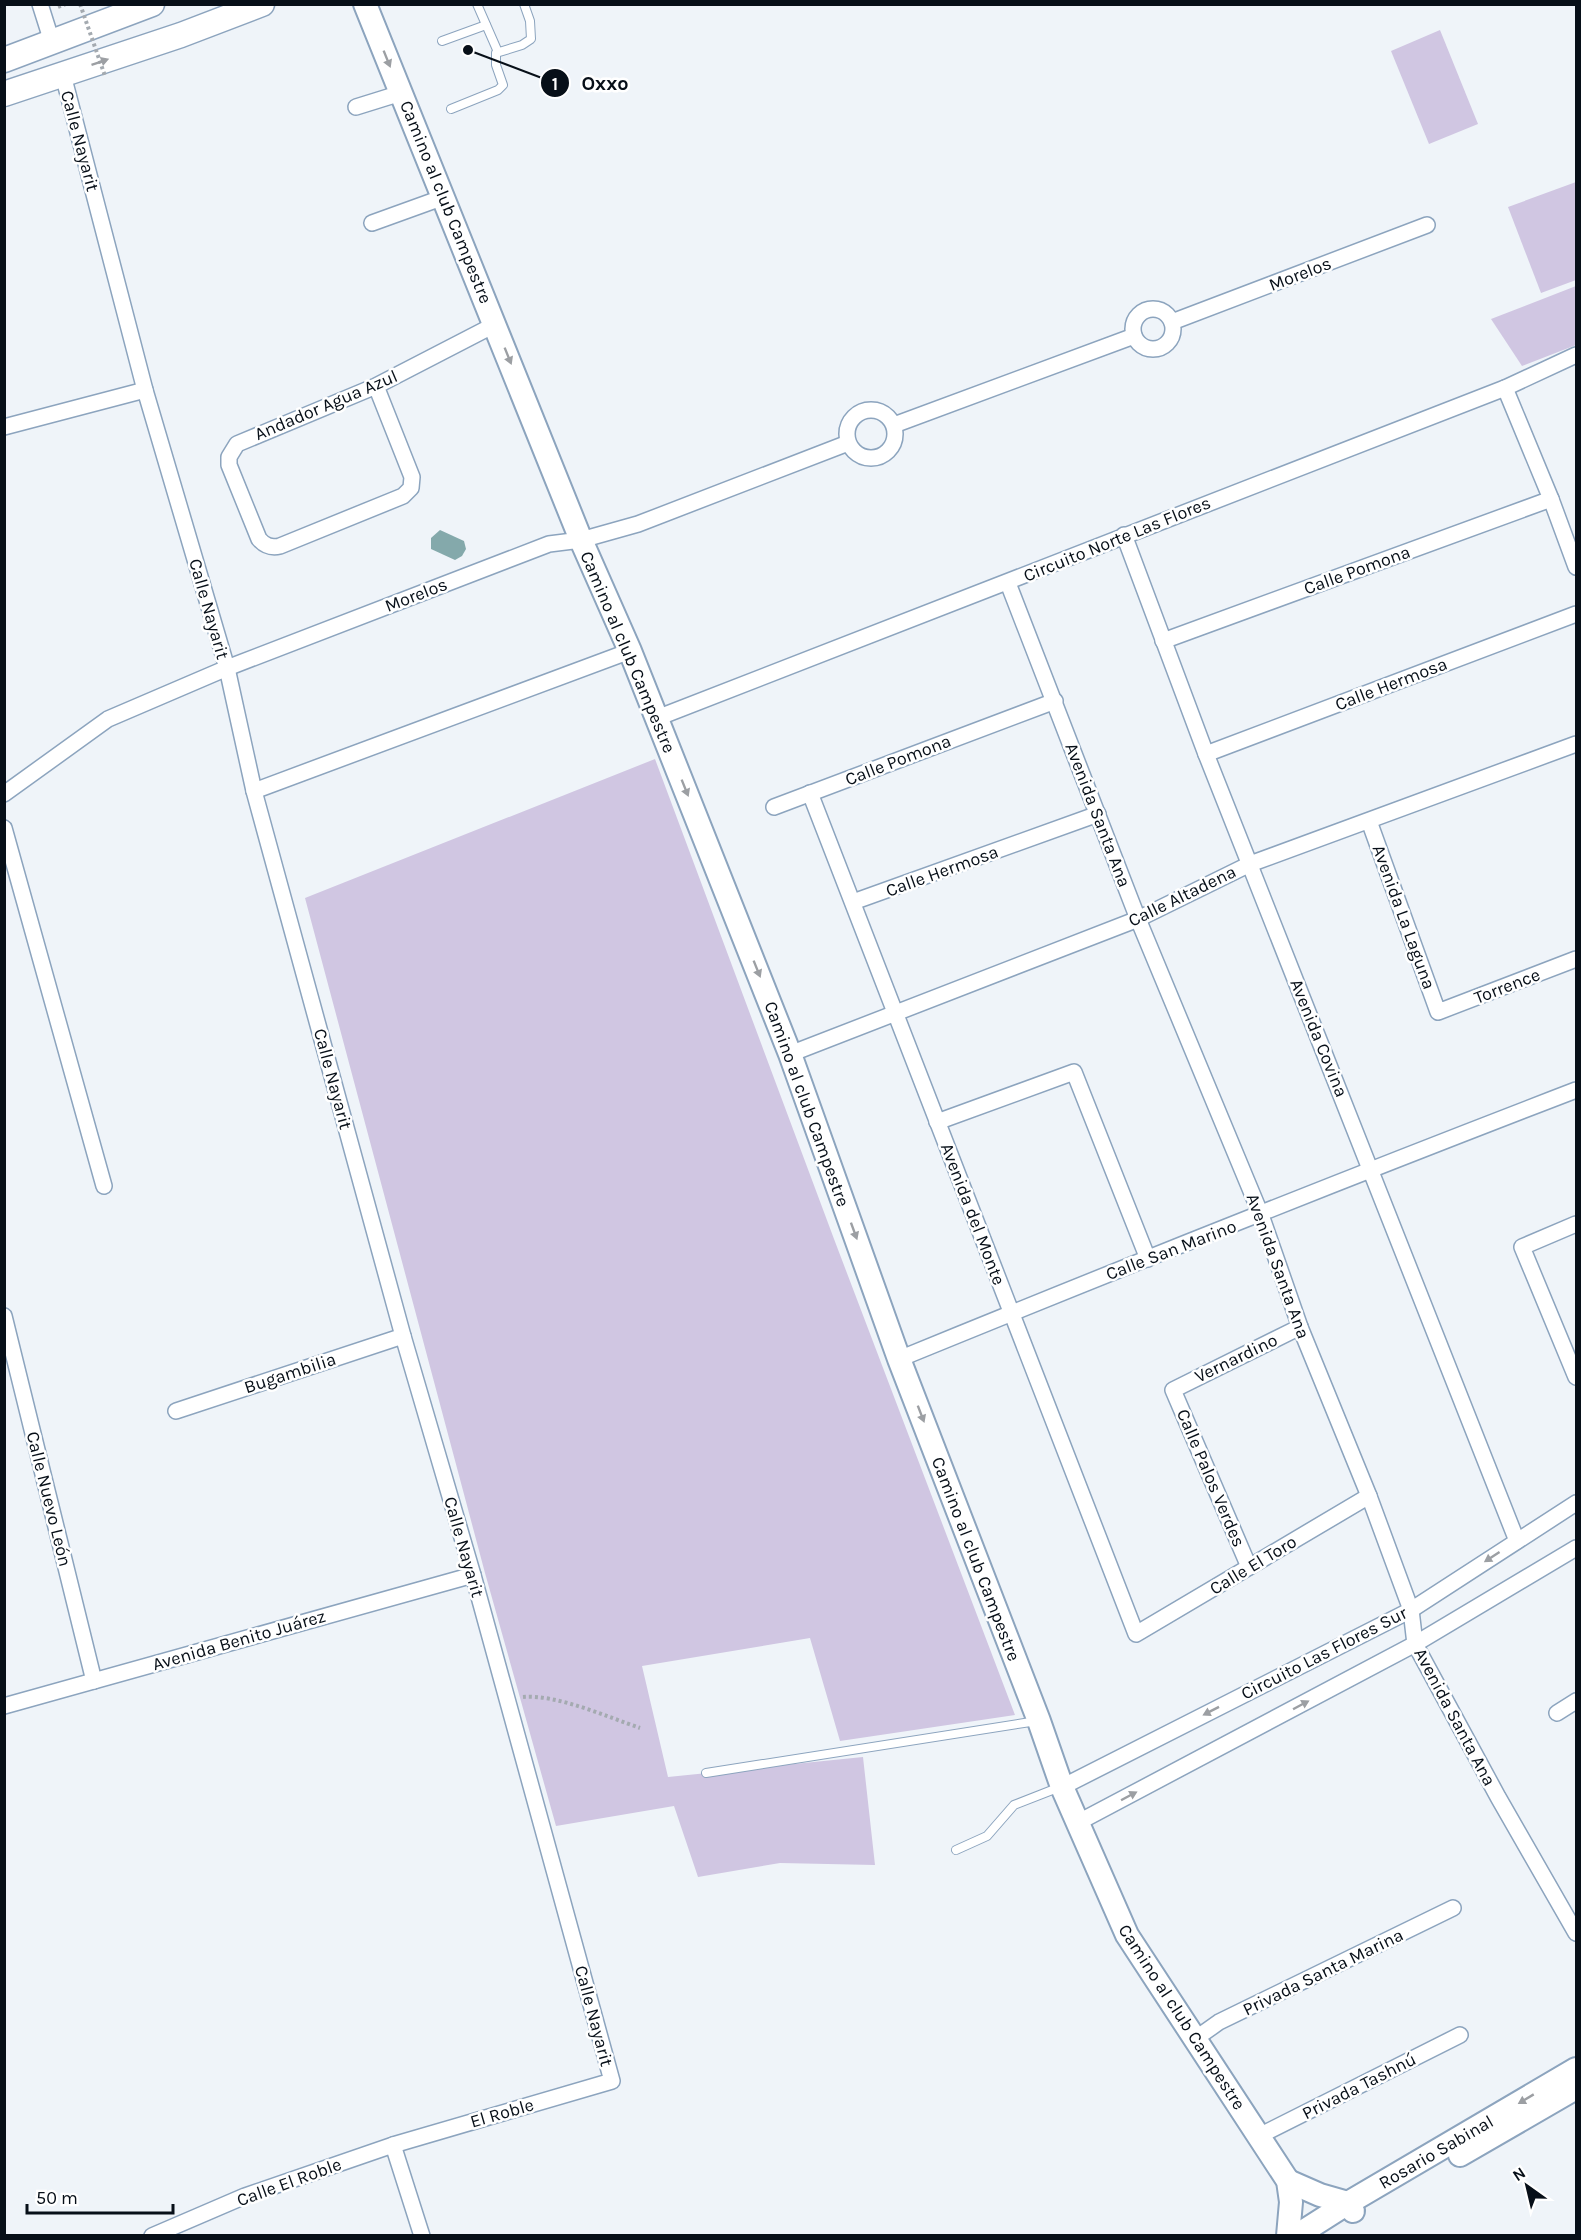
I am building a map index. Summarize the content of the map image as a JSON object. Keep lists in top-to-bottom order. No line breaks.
{"streets":{"main road":["Camino al club Campestre","Rosario Sabinal"],"street":["Calle Nayarit","Morelos","Andador Agua Azul","Circuito Norte Las Flores","Calle Pomona","Calle Hermosa","Avenida Santa Ana","Calle Altadena","Avenida La Laguna","Torrence","Avenida Covina","Avenida del Monte","Calle San Marino","Vernardino","Bugambilia","Calle Palos Verdes","Calle Nuevo León","Calle El Toro","Avenida Benito Juárez","Circuito Las Flores Sur","Privada Santa Marina","Privada Tashnú","El Roble","Calle El Roble"]},"crossings":[["Calle Nayarit","Morelos"],["Calle Nayarit","Bugambilia"],["Calle Nayarit","Avenida Benito Juárez"],["Calle Nayarit","El Roble"],["Camino al club Campestre","Morelos"],["Camino al club Campestre","Andador Agua Azul"],["Camino al club Campestre","Circuito Norte Las Flores"],["Camino al club Campestre","Calle Altadena"],["Camino al club Campestre","Calle San Marino"],["Camino al club Campestre","Circuito Las Flores Sur"],["Camino al club Campestre","Privada Santa Marina"],["Camino al club Campestre","Privada Tashnú"],["Circuito Norte Las Flores","Avenida Santa Ana"],["Circuito Norte Las Flores","Avenida Covina"],["Calle Pomona","Avenida Santa Ana"],["Calle Pomona","Avenida Covina"],["Calle Pomona","Avenida del Monte"],["Calle Hermosa","Avenida Santa Ana"],["Calle Hermosa","Avenida Covina"],["Calle Hermosa","Avenida del Monte"],["Avenida Santa Ana","Calle Altadena"],["Avenida Santa Ana","Calle San Marino"],["Avenida Santa Ana","Vernardino"],["Avenida Santa Ana","Calle El Toro"],["Avenida Santa Ana","Circuito Las Flores Sur"],["Calle Altadena","Avenida La Laguna"],["Calle Altadena","Avenida Covina"],["Calle Altadena","Avenida del Monte"],["Avenida La Laguna","Torrence"],["Avenida Covina","Calle San Marino"],["Avenida Covina","Circuito Las Flores Sur"],["Avenida del Monte","Calle San Marino"],["Avenida del Monte","Calle El Toro"],["Vernardino","Calle Palos Verdes"],["Calle Palos Verdes","Calle El Toro"],["Calle Nuevo León","Avenida Benito Juárez"],["El Roble","Calle El Roble"]],"one_way":["Camino al club Campestre"],"places":["Oxxo"],"scale_bar":"50 m","north":"top left"}
